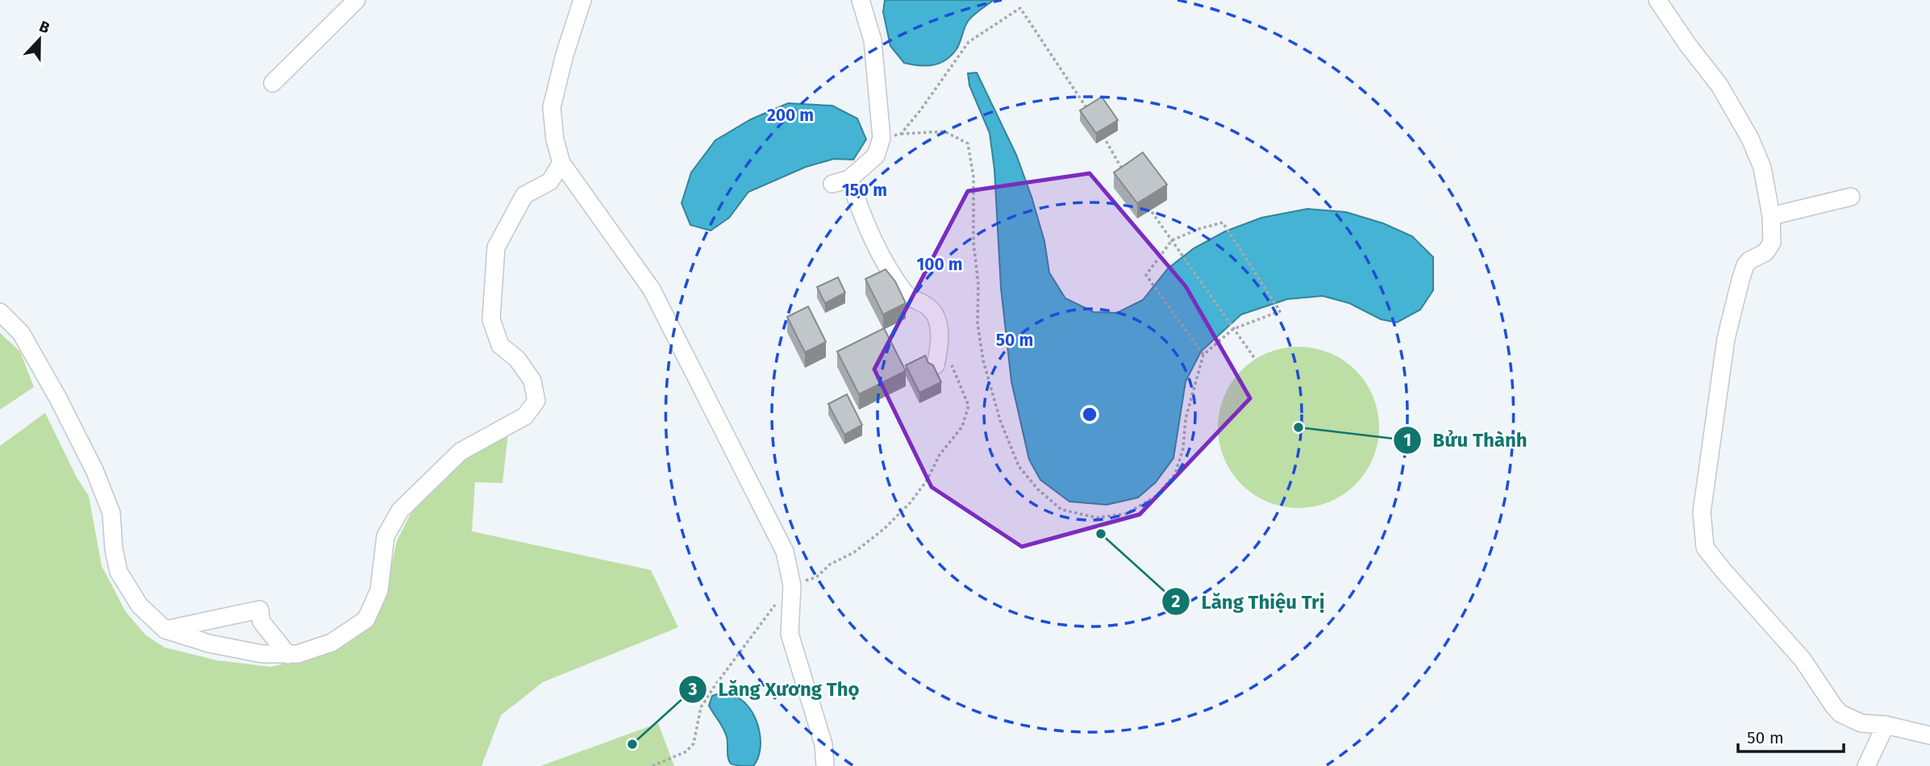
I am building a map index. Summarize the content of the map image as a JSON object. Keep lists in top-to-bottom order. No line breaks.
{"places":["Bửu Thành","Lăng Thiệu Trị","Lăng Xương Thọ"],"scale_bar":"50 m","north":"top","rings":["200 m","150 m","100 m","50 m"]}
